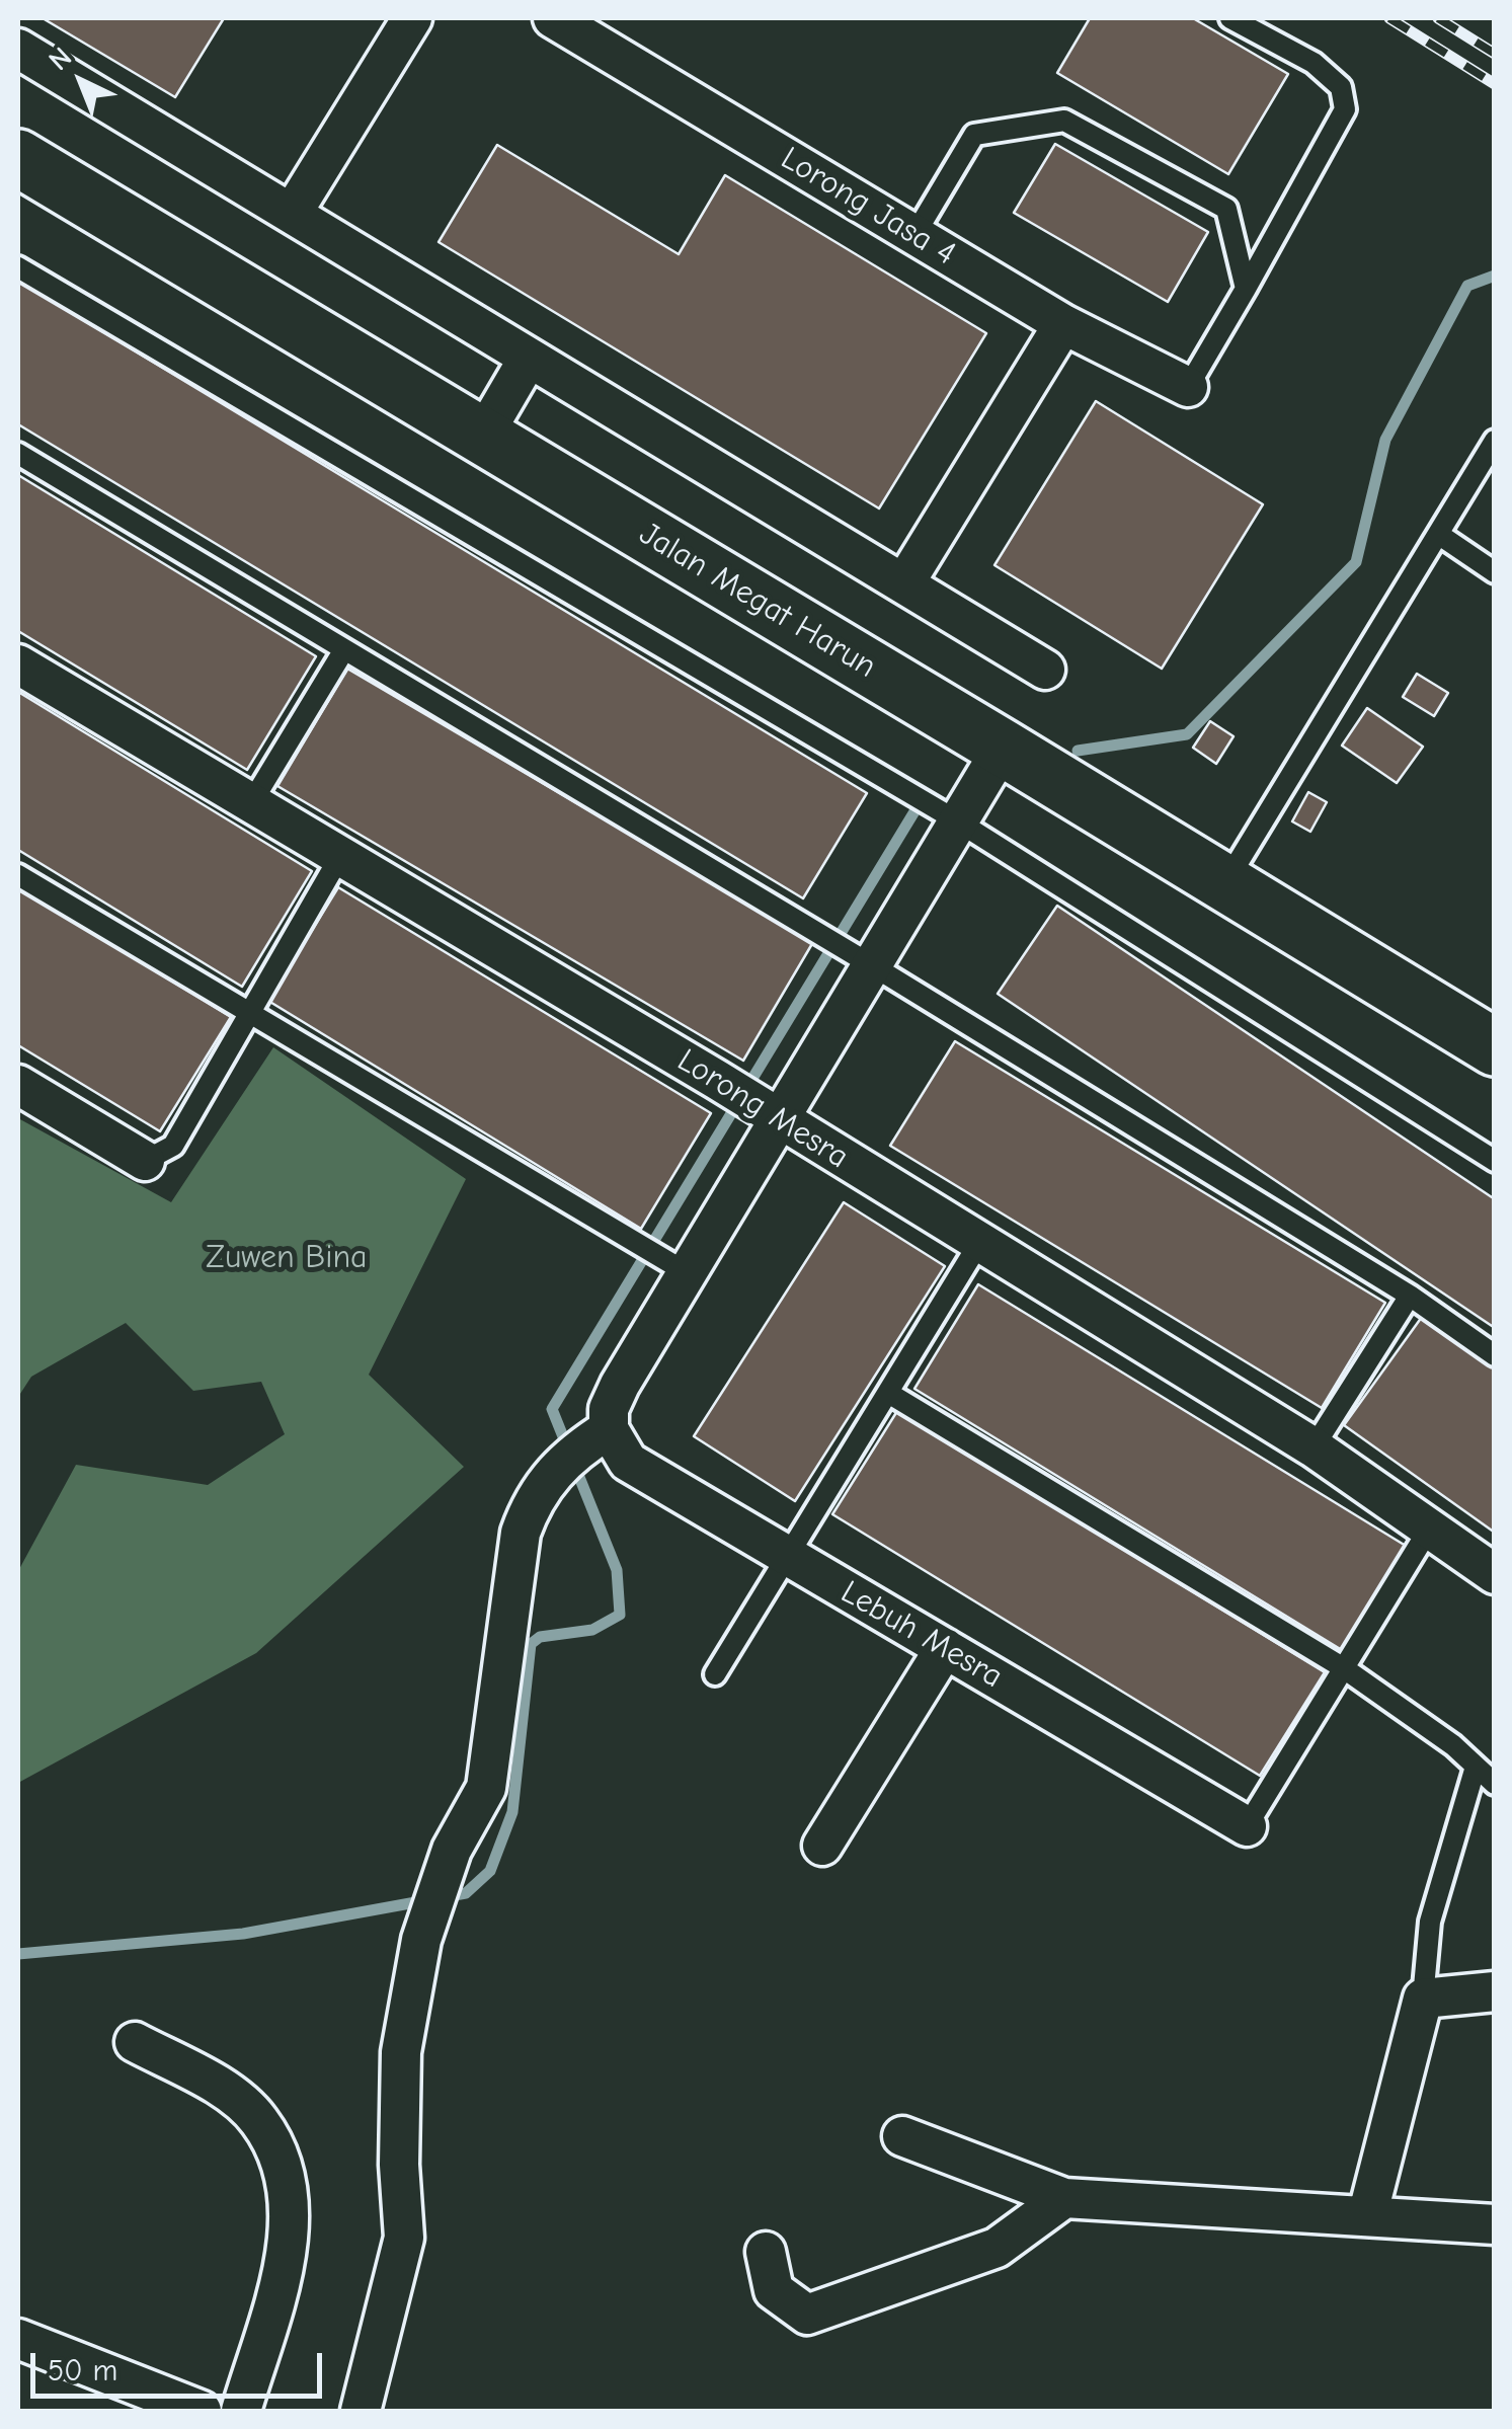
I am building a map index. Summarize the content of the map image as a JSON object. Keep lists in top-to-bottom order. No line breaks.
{"streets":{"street":["Lorong Jasa 4","Jalan Megat Harun","Lorong Mesra","Lebuh Mesra"]},"parks":["Zuwen Bina"],"scale_bar":"50 m","north":"top left"}
